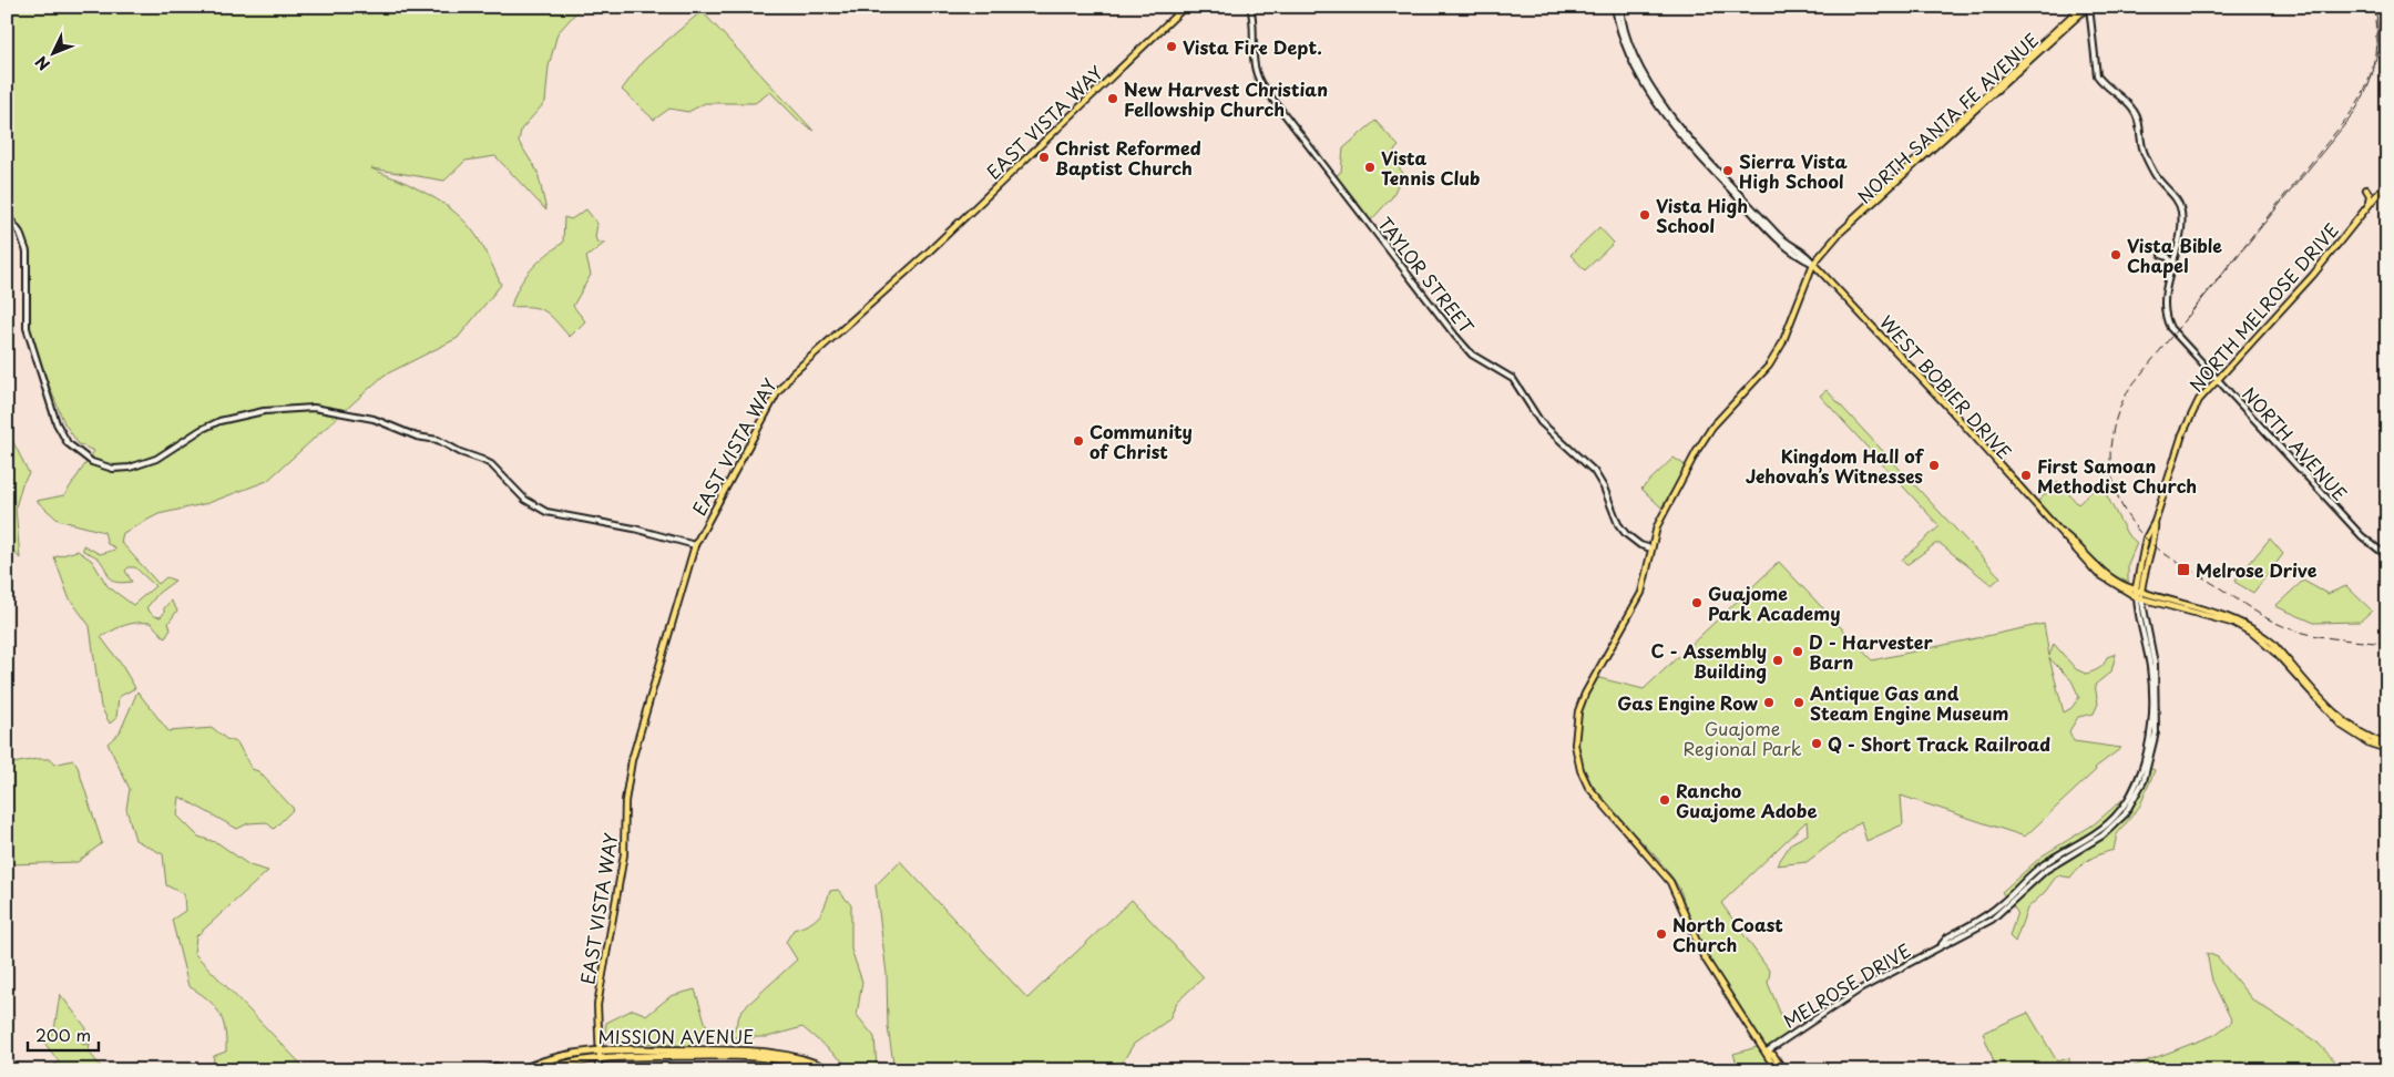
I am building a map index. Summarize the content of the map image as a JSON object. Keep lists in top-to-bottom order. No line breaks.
{"streets":{"highway":["MISSION AVENUE"],"main road":["NORTH SANTA FE AVENUE","EAST VISTA WAY","TAYLOR STREET","NORTH MELROSE DRIVE","WEST BOBIER DRIVE","NORTH AVENUE","MELROSE DRIVE"]},"crossings":[["NORTH SANTA FE AVENUE","TAYLOR STREET"],["NORTH SANTA FE AVENUE","WEST BOBIER DRIVE"],["NORTH SANTA FE AVENUE","NORTH AVENUE"],["NORTH SANTA FE AVENUE","MELROSE DRIVE"],["EAST VISTA WAY","MISSION AVENUE"],["NORTH MELROSE DRIVE","NORTH AVENUE"],["NORTH MELROSE DRIVE","MELROSE DRIVE"]],"parks":["Guajome Regional Park"],"places":{"other":["Vista Fire Dept.","New Harvest Christian Fellowship Church","Christ Reformed Baptist Church","Vista Tennis Club","Sierra Vista High School","Vista High School","Vista Bible Chapel","Community of Christ","Kingdom Hall of Jehovah’s Witnesses","First Samoan Methodist Church","Guajome Park Academy","D - Harvester Barn","C - Assembly Building","Gas Engine Row","Antique Gas and Steam Engine Museum","Q - Short Track Railroad","Rancho Guajome Adobe","North Coast Church"],"transit":["Melrose Drive"]},"scale_bar":"200 m","north":"bottom left"}
